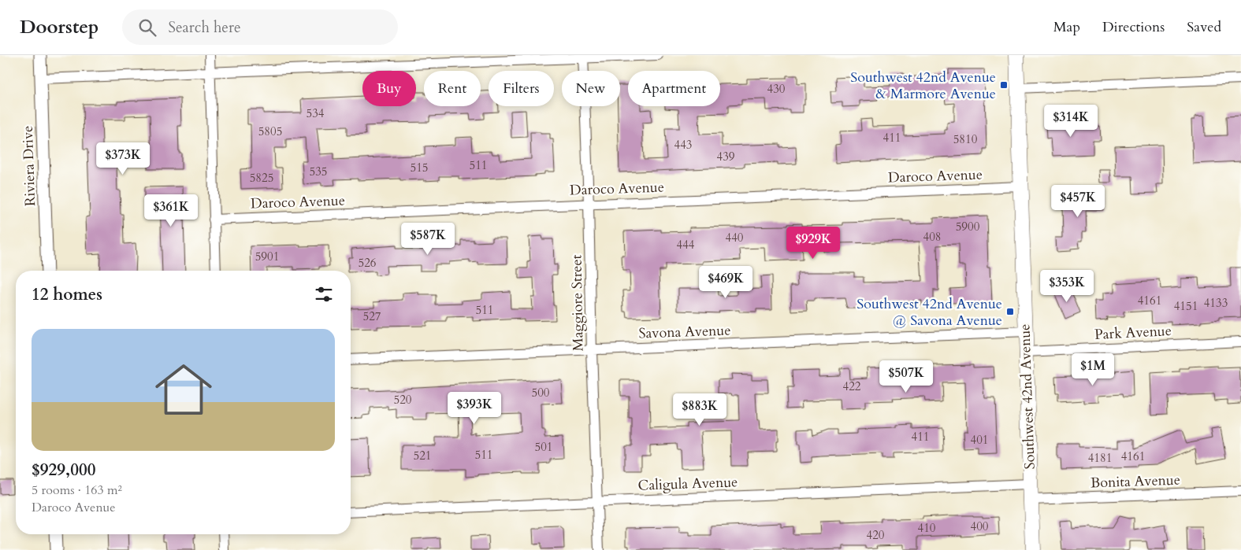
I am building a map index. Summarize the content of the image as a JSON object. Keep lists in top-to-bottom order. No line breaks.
{"streets":{"main road":["Southwest 42nd Avenue"],"street":["Riviera Drive","Daroco Avenue","Maggiore Street","Savona Avenue","Park Avenue","Bonita Avenue","Caligula Avenue"]},"crossings":[["Daroco Avenue","Maggiore Street"],["Daroco Avenue","Southwest 42nd Avenue"],["Maggiore Street","Savona Avenue"],["Maggiore Street","Caligula Avenue"],["Savona Avenue","Southwest 42nd Avenue"],["Park Avenue","Southwest 42nd Avenue"],["Southwest 42nd Avenue","Bonita Avenue"],["Southwest 42nd Avenue","Caligula Avenue"]],"places":{"transit":["Southwest 42nd Avenue & Marmore Avenue","Southwest 42nd Avenue @ Savona Avenue"]},"house_numbers":["430","534","5805","411","5810","443","439","511","515","535","5825","5900","408","440","444","5901","526","4161","4133","4151","511","527","422","500","520","411","401","501","511","521","4161","4181","400","410","420"],"page":{"header":"Doorstep","search":"Search here","nav":["Map","Directions","Saved"],"chip":["Buy","Rent","Filters","New","Apartment"],"price":["$314K","$373K","$457K","$361K","$587K","$929K","$469K","$353K","$1M","$507K","$393K","$883K"],"heading":"12 homes","list":[{"name":"$929,000","note":"5 rooms · 163 m² · Daroco Avenue"}]}}
